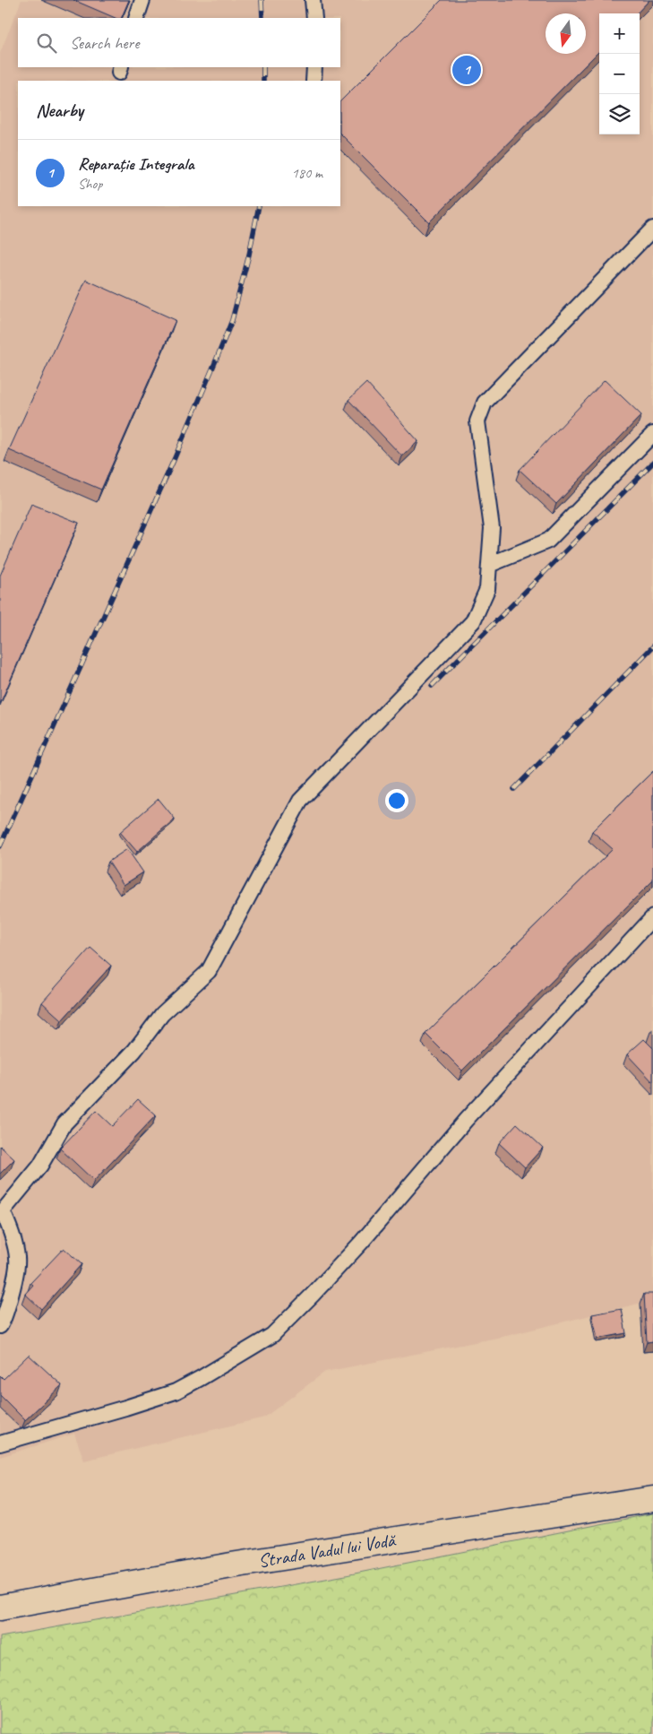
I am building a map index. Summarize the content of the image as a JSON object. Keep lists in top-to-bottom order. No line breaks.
{"streets":{"main road":["Strada Vadul lui Vodă"]},"north":"bottom","page":{"map_buttons":["+","−"],"search":"Search here","pins":"1","heading":"Nearby","list":[{"mark":"1","name":"Reparație Integrala","note":"Shop","value":"180 m"}]}}
